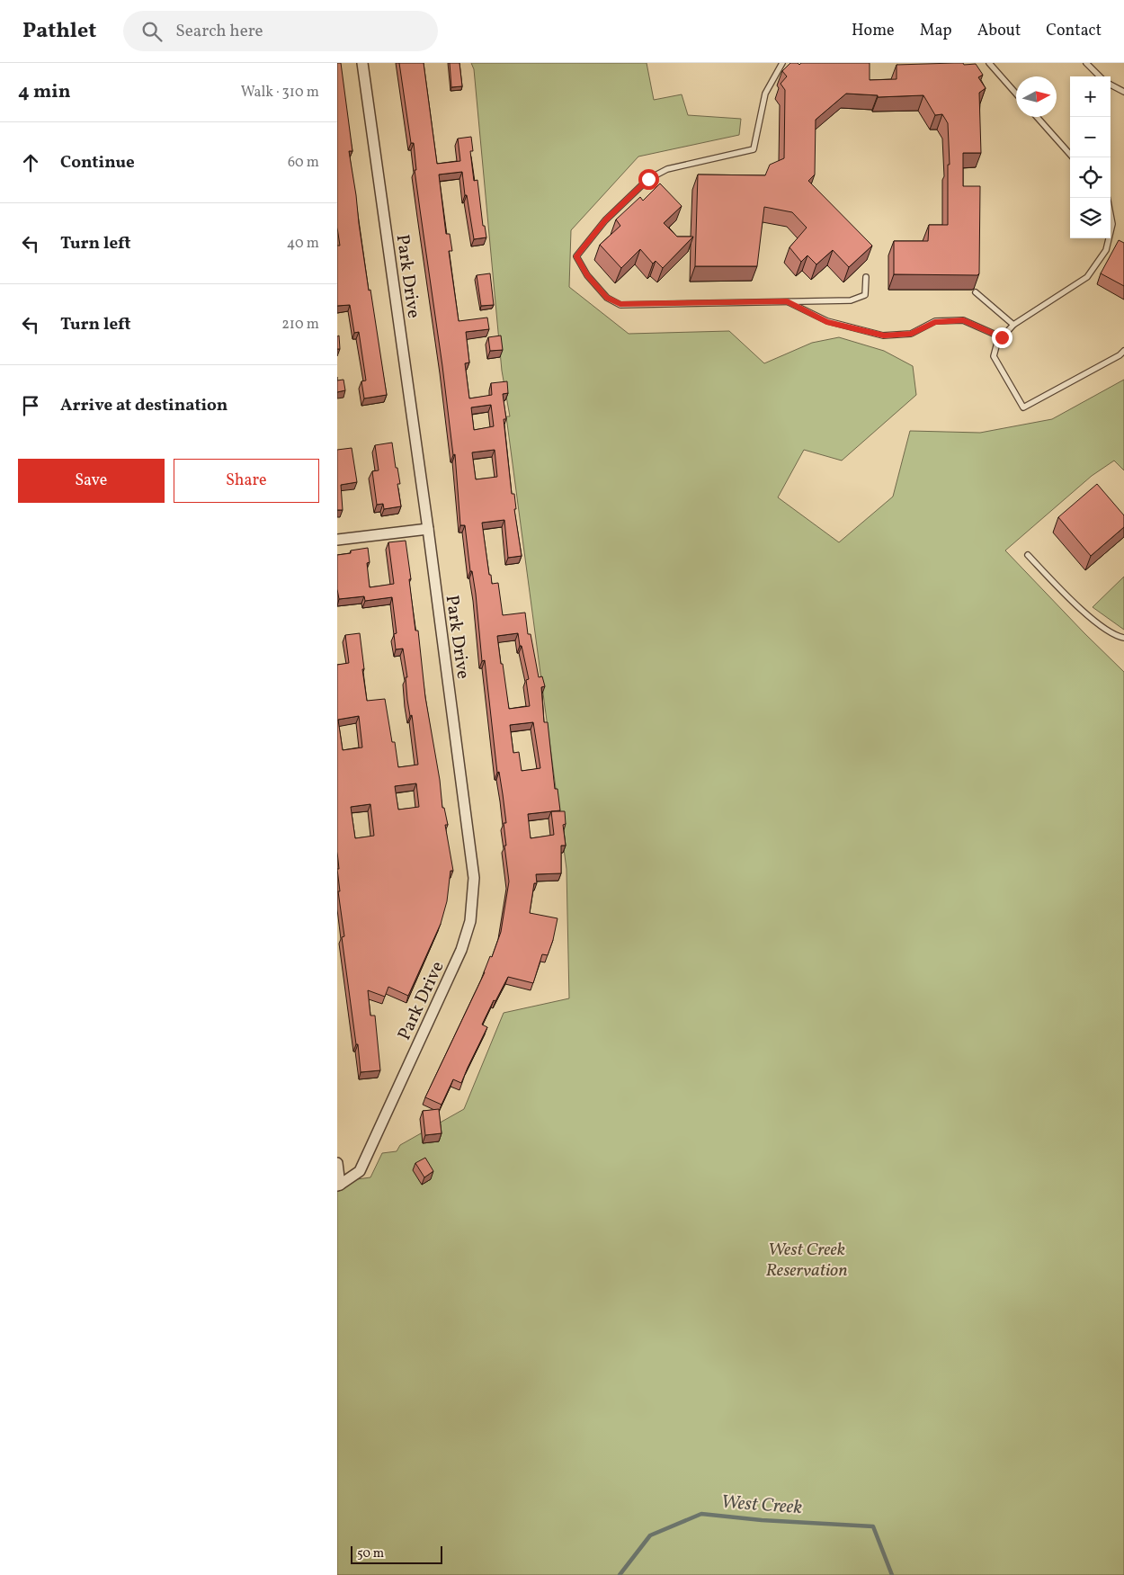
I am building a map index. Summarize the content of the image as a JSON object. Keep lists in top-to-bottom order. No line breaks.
{"streets":{"street":["Park Drive"]},"water":["West Creek"],"parks":["West Creek Reservation"],"scale_bar":"50 m","north":"right","page":{"header":"Pathlet","search":"Search here","nav":["Home","Map","About","Contact"],"heading":["4 min","Walk · 310 m"],"map_buttons":["+","−"],"list":[["Continue","60 m"],["Turn left","40 m"],["Turn left","210 m"],"Arrive at destination"],"buttons":["Save","Share"],"scale":"50 m"}}
